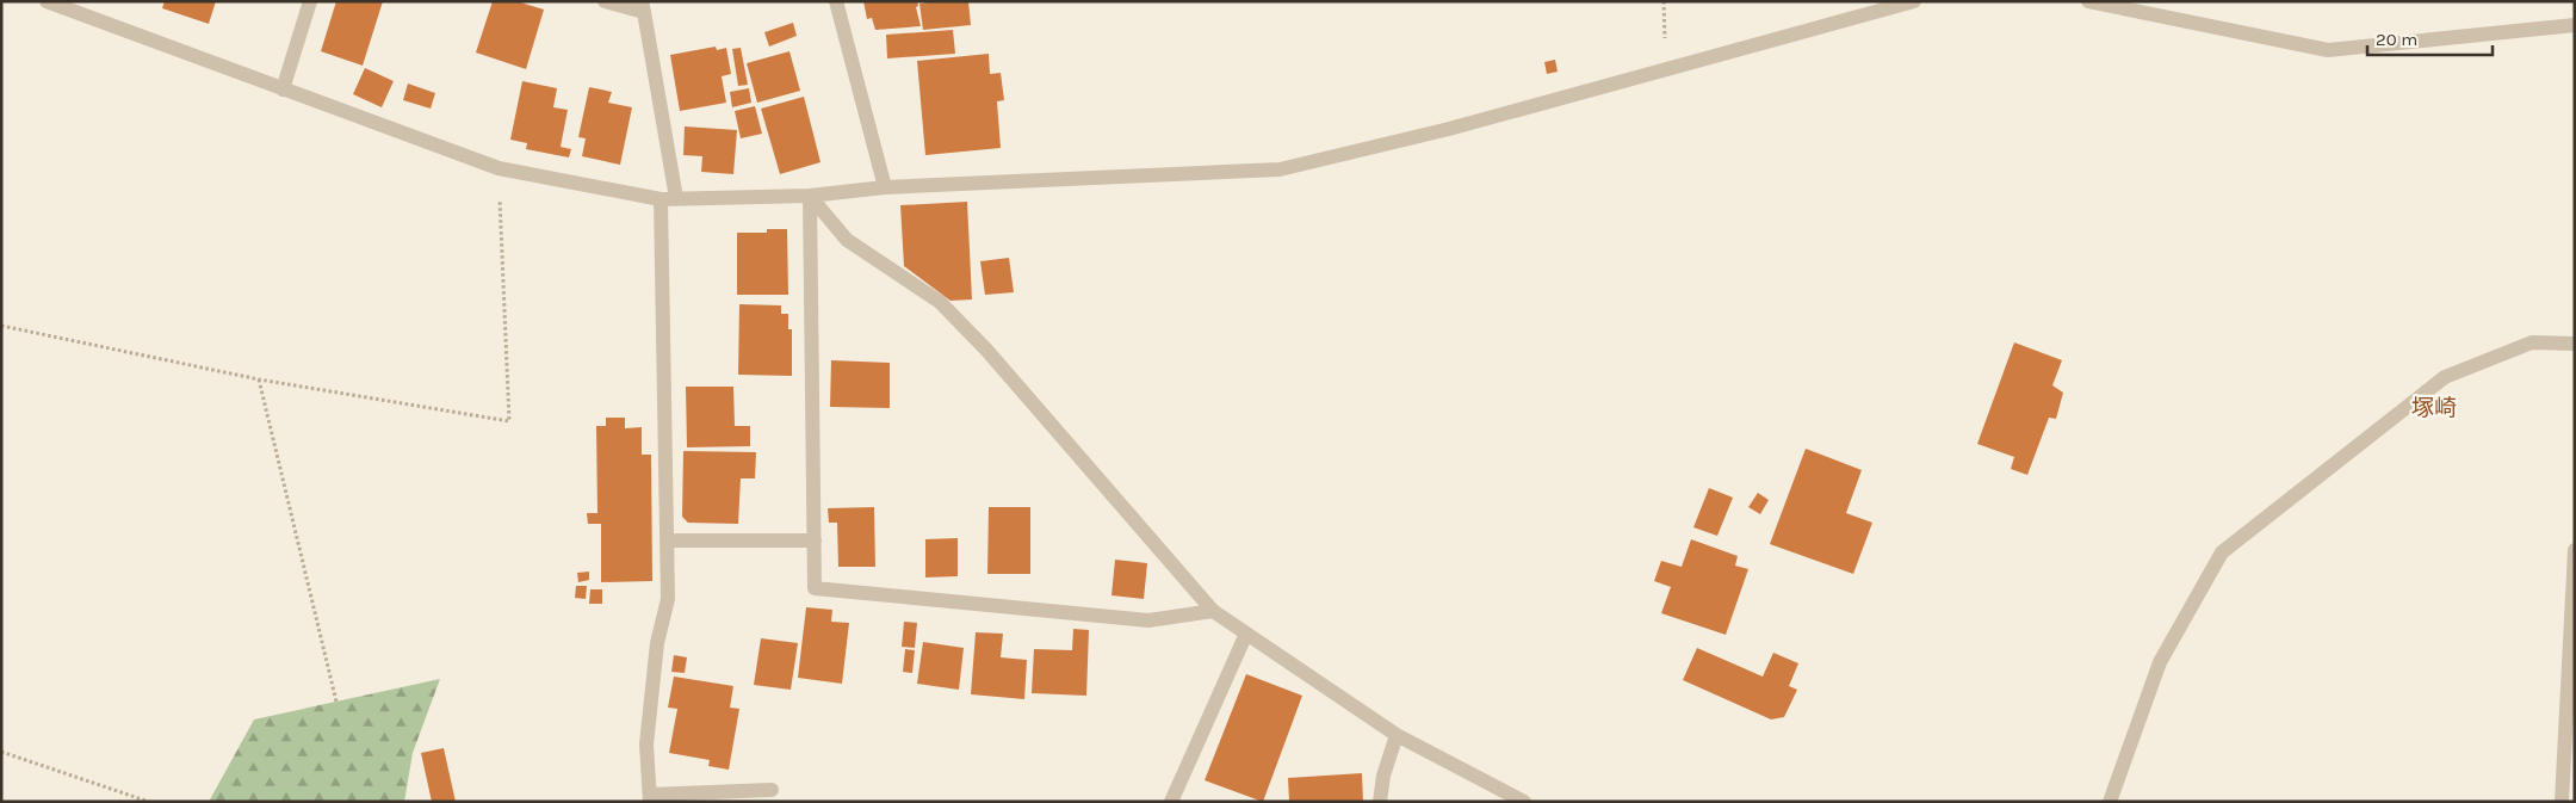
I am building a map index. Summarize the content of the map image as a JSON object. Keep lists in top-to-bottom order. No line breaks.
{"districts":["塚崎"],"scale_bar":"20 m"}
